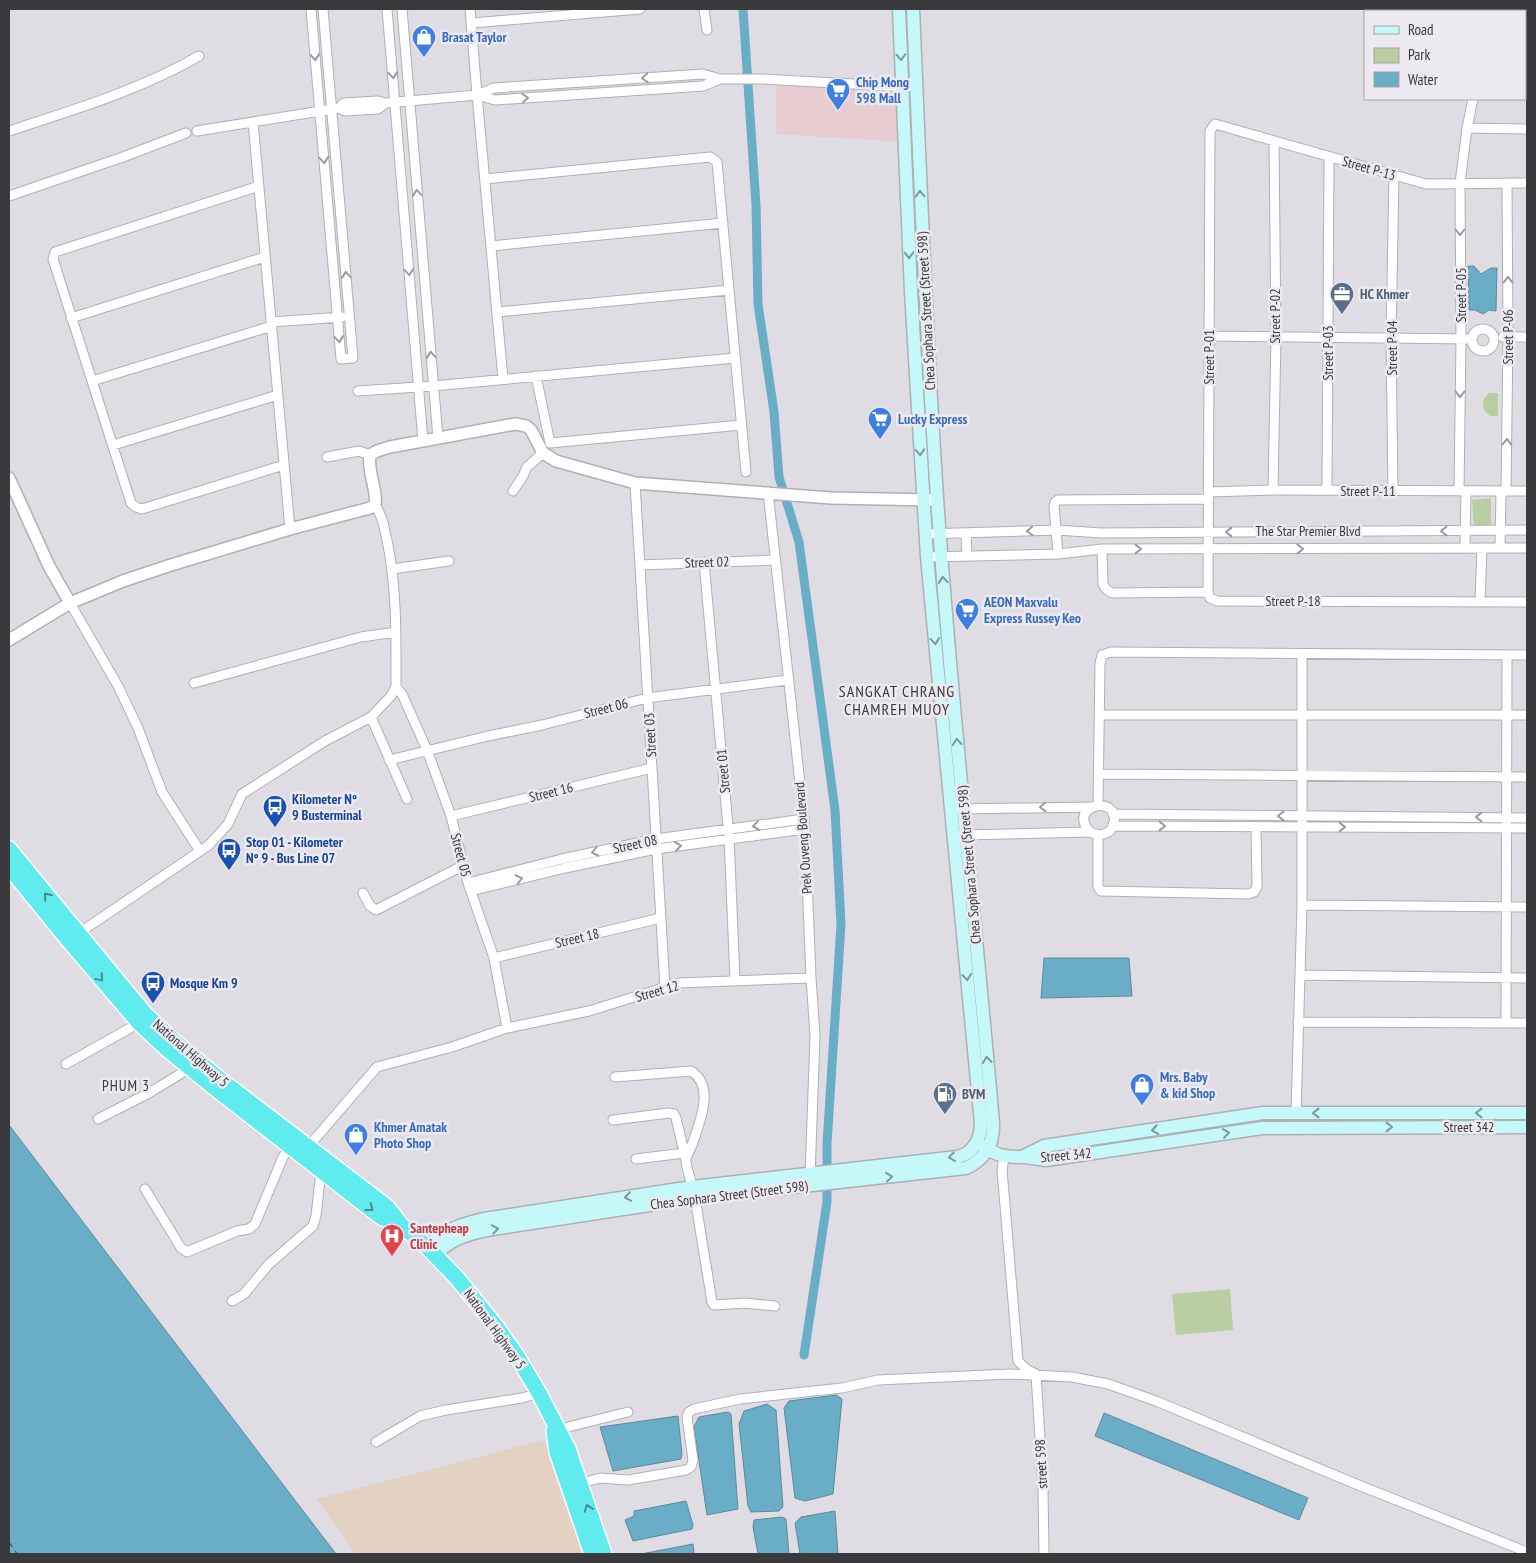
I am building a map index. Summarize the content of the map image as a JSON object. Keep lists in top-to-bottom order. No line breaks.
{"streets":{"highway":["National Highway 5"],"main road":["Chea Sophara Street (Street 598)","Street 342"],"street":["Street P-13","Street P-05","Street P-02","Street P-06","Street P-04","Street P-03","Street P-01","Street P-11","The Star Premier Blvd","Street 02","Street P-18","Street 06","Street 03","Street 01","Street 16","Prek Ouveng Boulevard","Street 08","Street 05","Street 18","Street 12","street 598"]},"crossings":[["Street P-13","Street P-05"],["Street P-13","Street P-02"],["Street P-13","Street P-06"],["Street P-13","Street P-04"],["Street P-13","Street P-03"],["Street P-13","Street P-01"],["Street P-05","Street P-11"],["Street P-05","The Star Premier Blvd"],["Chea Sophara Street (Street 598)","The Star Premier Blvd"],["Chea Sophara Street (Street 598)","Prek Ouveng Boulevard"],["Chea Sophara Street (Street 598)","National Highway 5"],["Street P-02","Street P-11"],["Street P-06","Street P-11"],["Street P-06","The Star Premier Blvd"],["Street P-04","Street P-11"],["Street P-03","Street P-11"],["Street P-01","Street P-11"],["Street P-01","The Star Premier Blvd"],["Street P-01","Street P-18"],["Street P-11","The Star Premier Blvd"],["The Star Premier Blvd","Street P-18"],["Street 02","Street 03"],["Street 02","Street 01"],["Street 02","Prek Ouveng Boulevard"],["Street 06","Street 03"],["Street 06","Street 01"],["Street 06","Prek Ouveng Boulevard"],["Street 06","Street 05"],["Street 03","Street 16"],["Street 03","Street 08"],["Street 03","Street 18"],["Street 03","Street 12"],["Street 01","Street 08"],["Street 01","Street 12"],["Street 16","Street 05"],["Prek Ouveng Boulevard","Street 08"],["Prek Ouveng Boulevard","Street 12"],["Street 05","Street 18"],["Street 05","Street 12"],["Street 12","National Highway 5"]],"one_way":["Street P-05","Street P-06"],"districts":["SANGKAT CHRANG CHAMREH MUOY","PHUM 3"],"places":{"shop":["Brasat Taylor","Mrs. Baby & kid Shop","Khmer Amatak Photo Shop"],"supermarket":["Chip Mong 598 Mall","Lucky Express","AEON Maxvalu Express Russey Keo"],"office":["HC Khmer"],"bus stop":["Kilometer N° 9 Busterminal","Stop 01 - Kilometer N° 9 - Bus Line 07","Mosque Km 9"],"fuel station":["BVM"],"hospital":["Santepheap Clinic"]},"legend":["Road","Park","Water"]}
